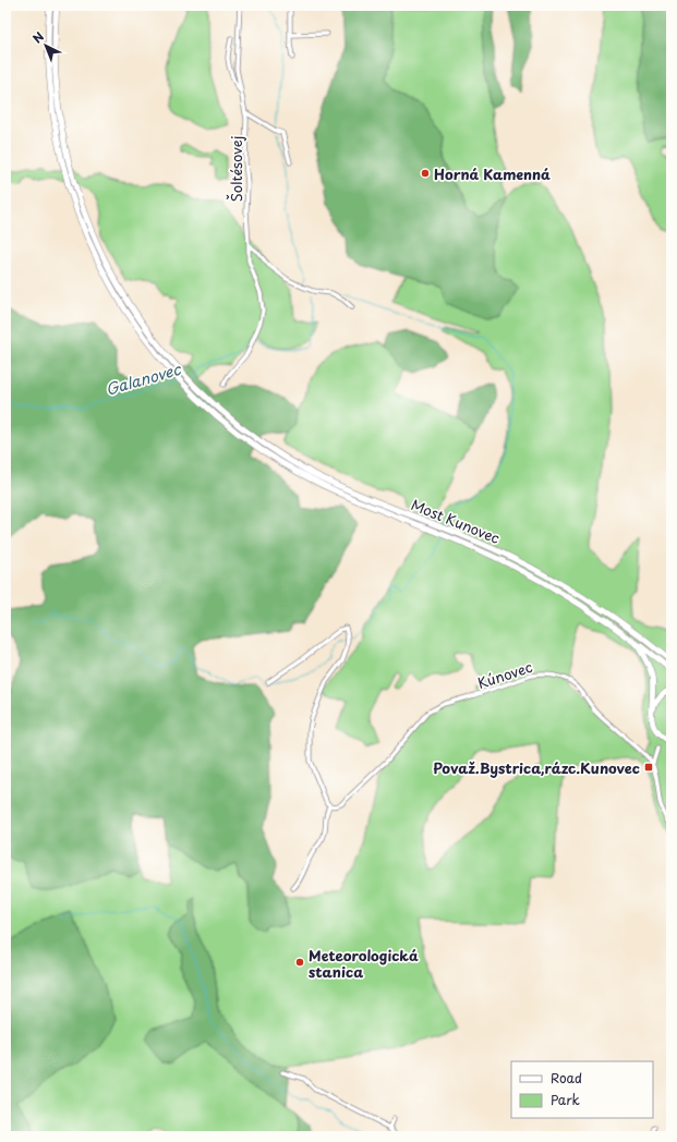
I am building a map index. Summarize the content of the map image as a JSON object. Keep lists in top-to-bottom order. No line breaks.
{"streets":{"highway":["Most Kunovec"],"street":["Šoltésovej","Kúnovec"]},"water":["Galanovec"],"places":{"other":["Horná Kamenná","Meteorologická stanica"],"transit":["Považ.Bystrica,rázc.Kunovec"]},"legend":["Road","Park"],"north":"top left"}
